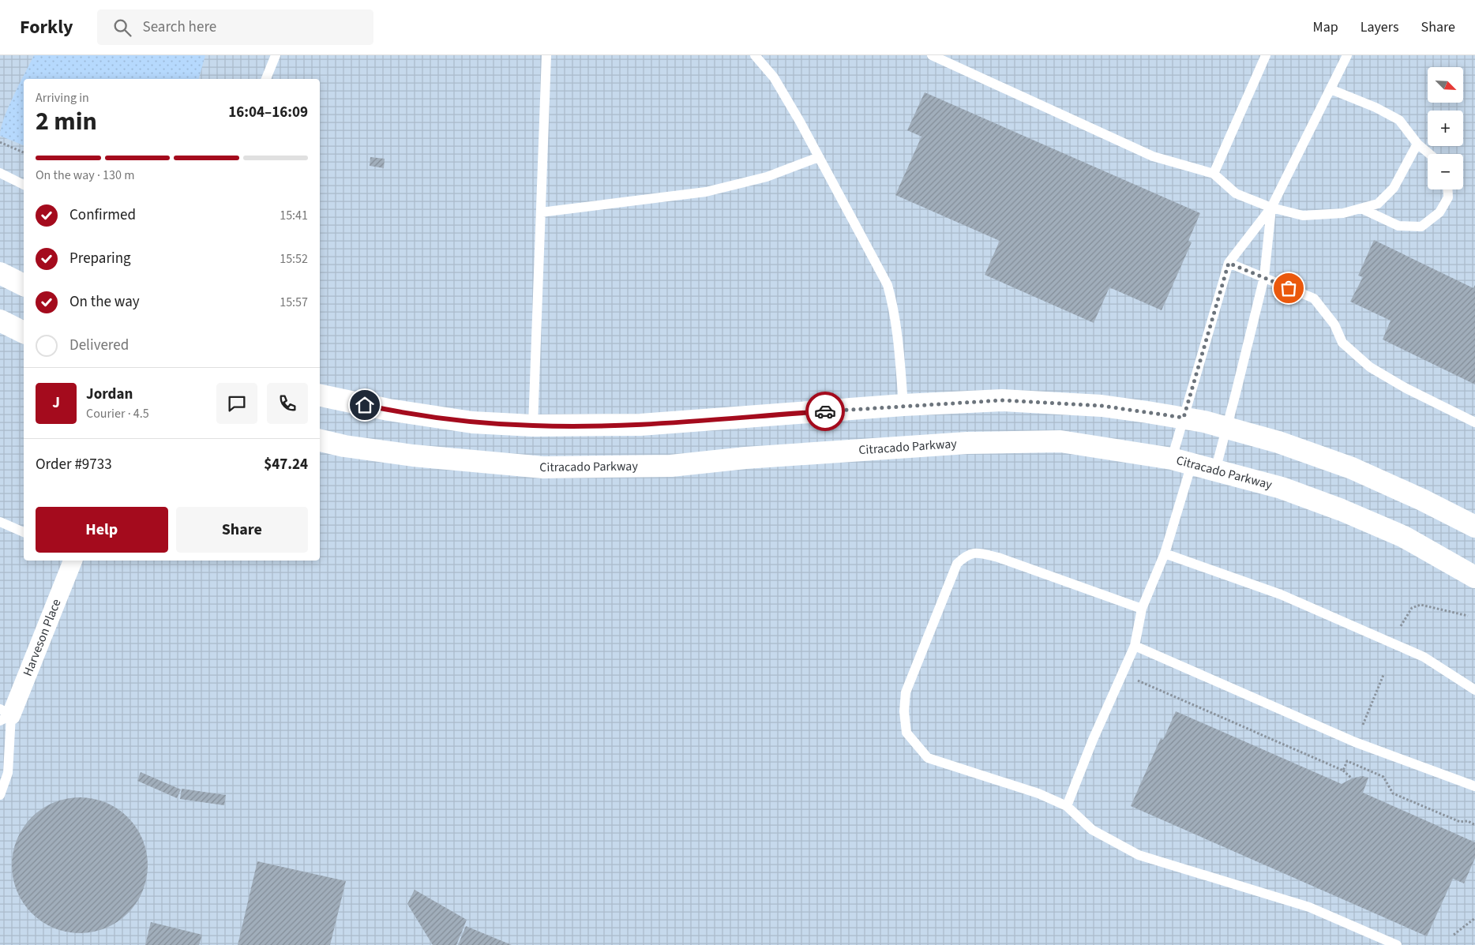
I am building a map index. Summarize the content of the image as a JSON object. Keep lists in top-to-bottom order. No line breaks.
{"streets":{"main road":["Citracado Parkway"],"street":["Harveson Place"]},"north":"bottom right","page":{"header":"Forkly","search":"Search here","nav":["Map","Layers","Share"],"map_buttons":["+","−"],"heading":["2 min","Arriving in","16:04–16:09"],"panel":["Jordan","Courier · 4.5","Order #9733","$47.24"],"bar":"On the way · 130 m","list":[["Confirmed","15:41"],["Preparing","15:52"],["On the way","15:57"],"Delivered"],"round":"J","buttons":["Help","Share"]}}
